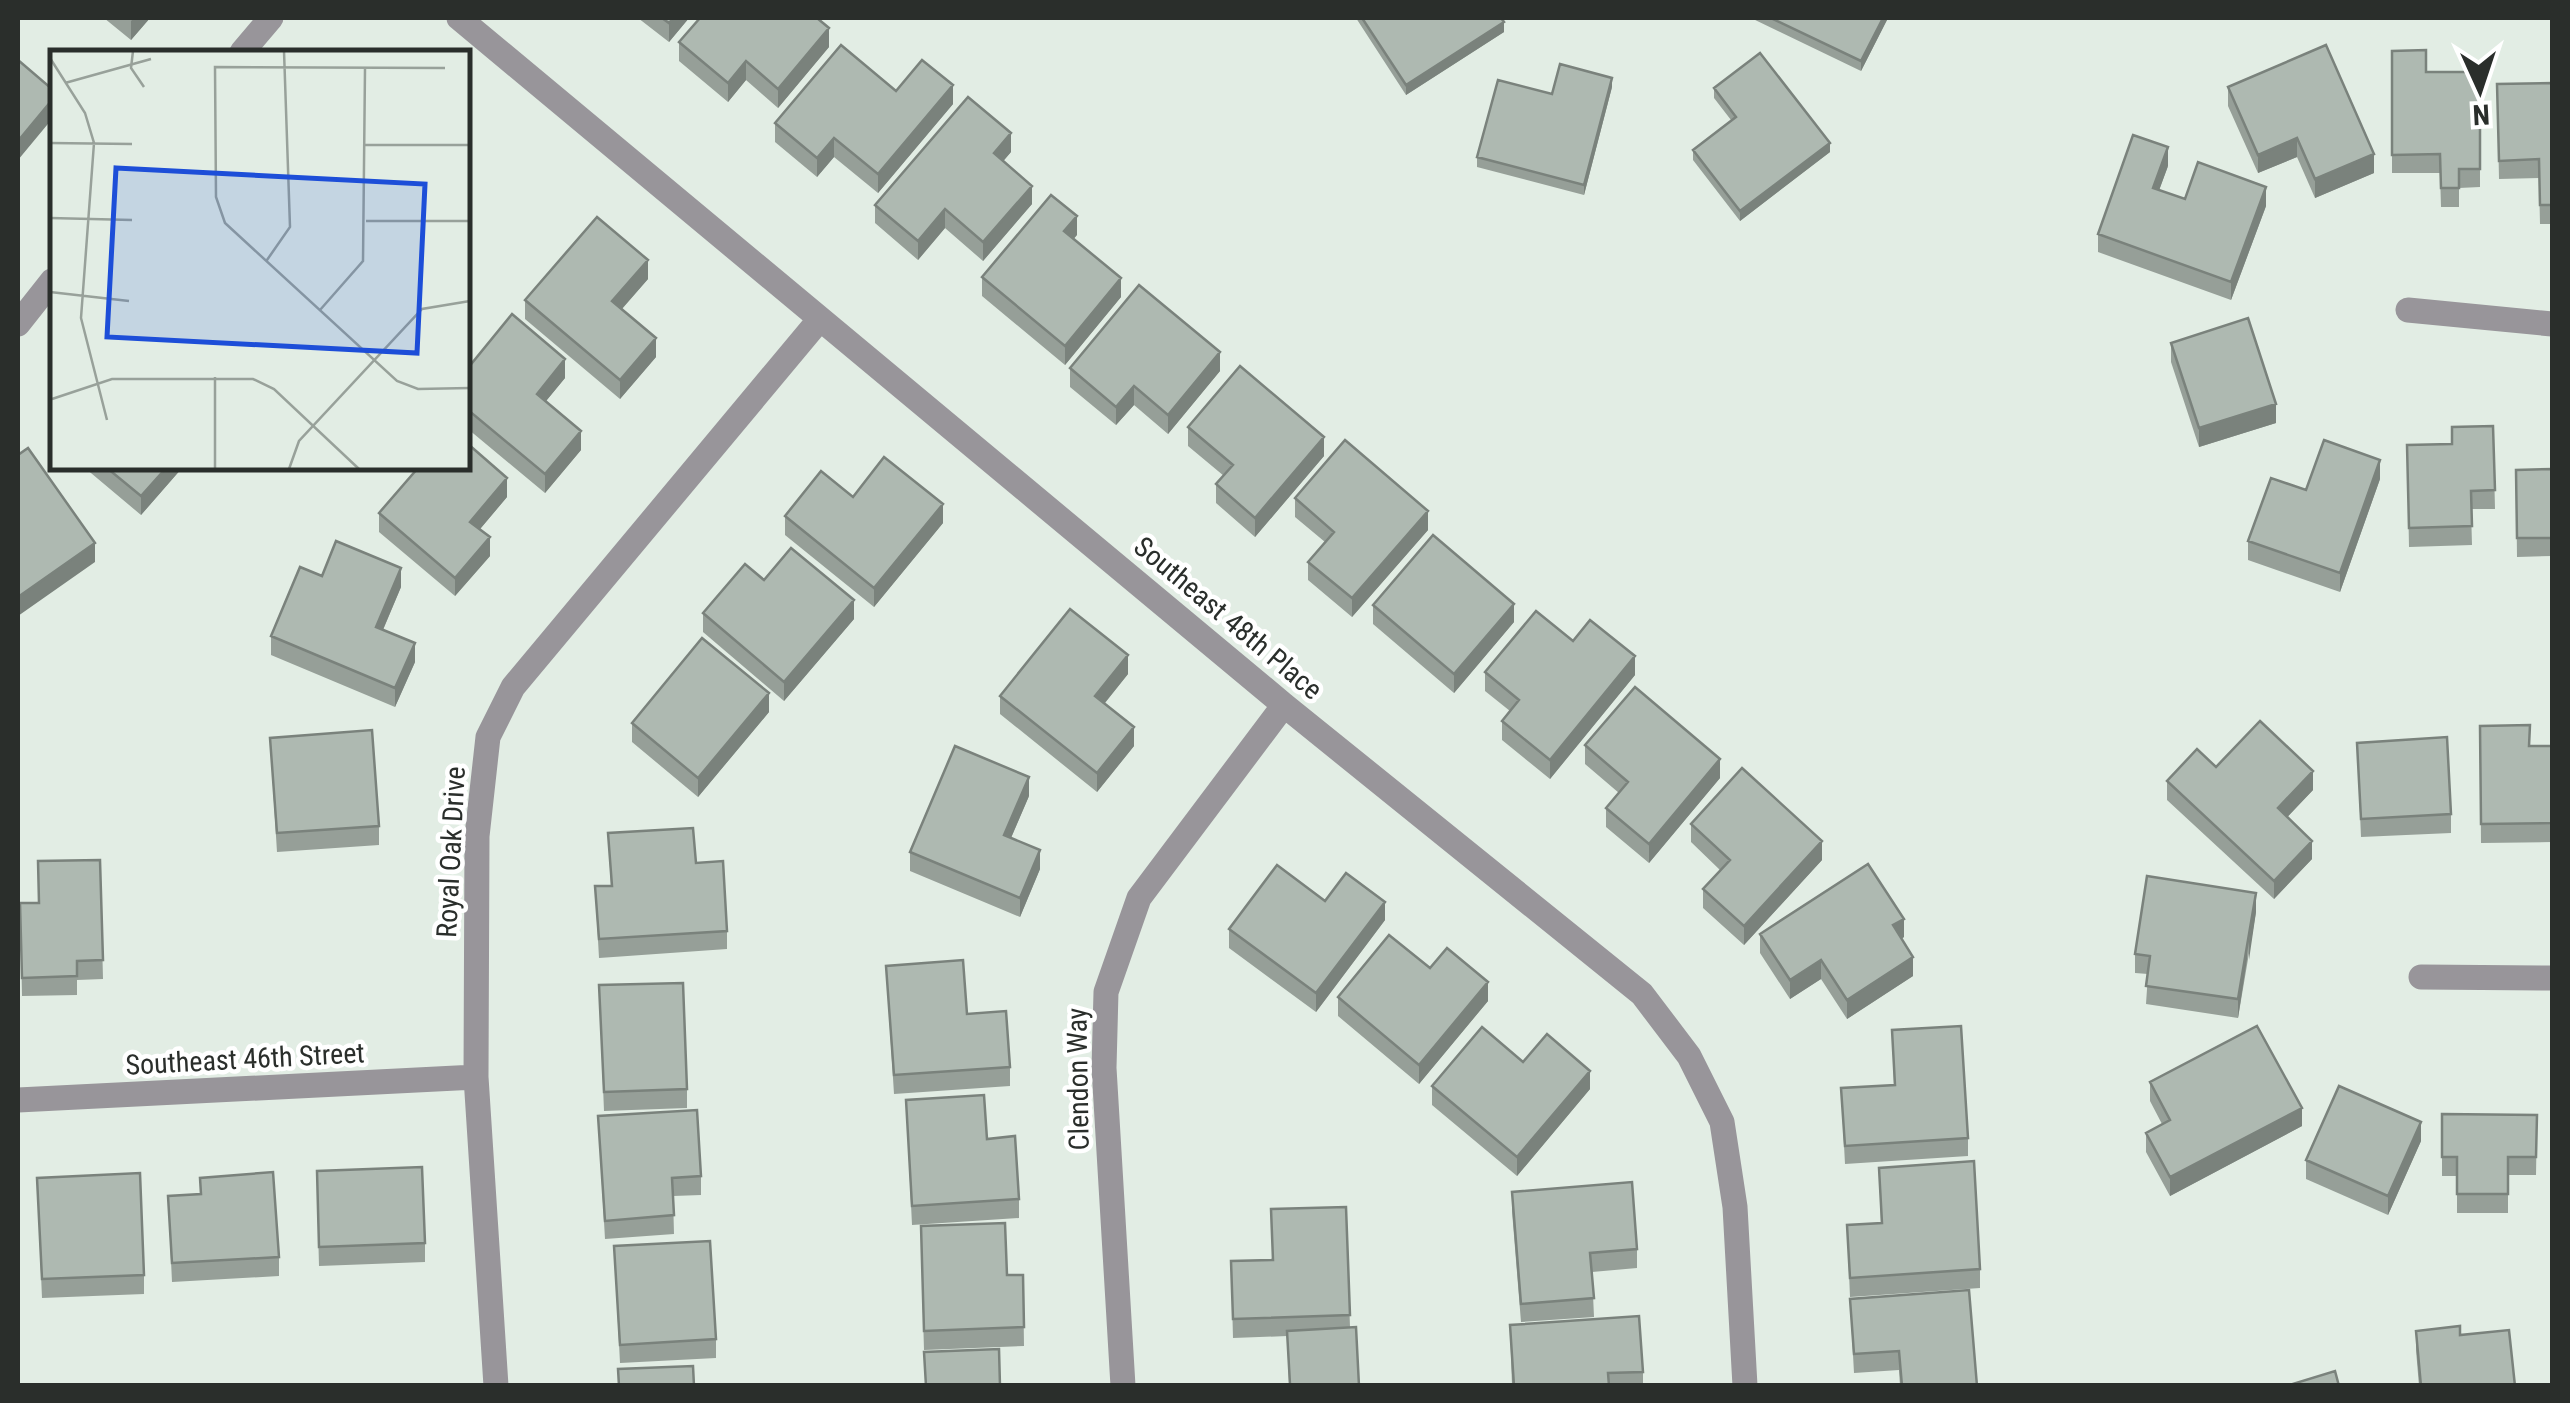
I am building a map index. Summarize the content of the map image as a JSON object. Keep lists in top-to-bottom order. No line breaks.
{"streets":{"street":["Southeast 48th Place","Royal Oak Drive","Southeast 46th Street","Clendon Way"]},"crossings":[["Southeast 48th Place","Royal Oak Drive"],["Southeast 48th Place","Clendon Way"],["Royal Oak Drive","Southeast 46th Street"]],"north":"bottom"}
